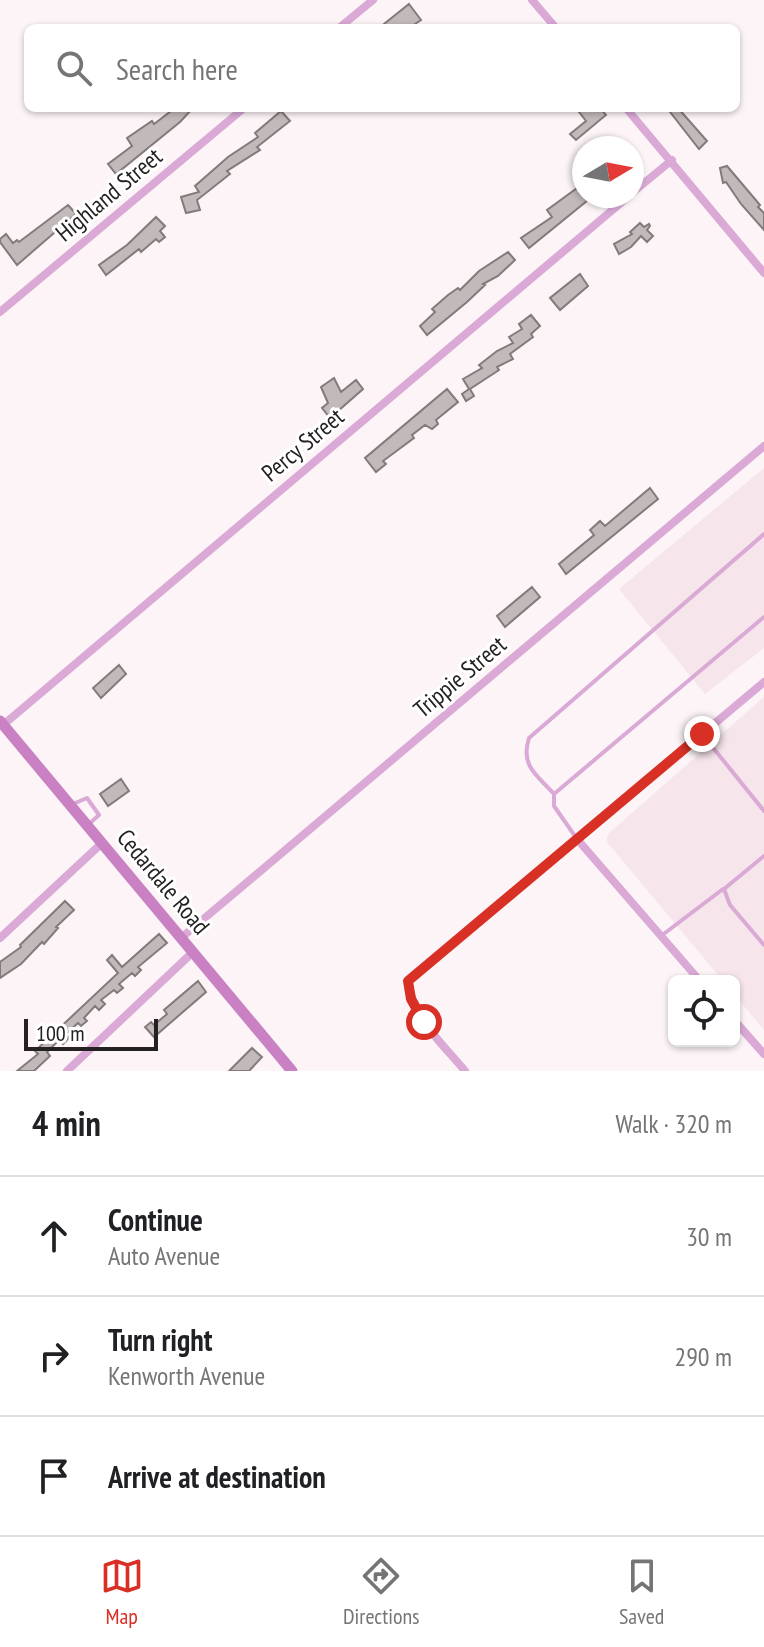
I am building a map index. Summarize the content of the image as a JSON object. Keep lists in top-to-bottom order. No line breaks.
{"streets":{"street":["Highland Street","Percy Street","Trippie Street","Cedardale Road"]},"crossings":[["Percy Street","Cedardale Road"],["Trippie Street","Cedardale Road"]],"scale_bar":"100 m","north":"right","page":{"search":"Search here","scale":"100 m","heading":["4 min","Walk · 320 m"],"list":[["Continue","Auto Avenue","30 m"],["Turn right","Kenworth Avenue","290 m"],"Arrive at destination"],"nav":["Map","Directions","Saved"]}}
